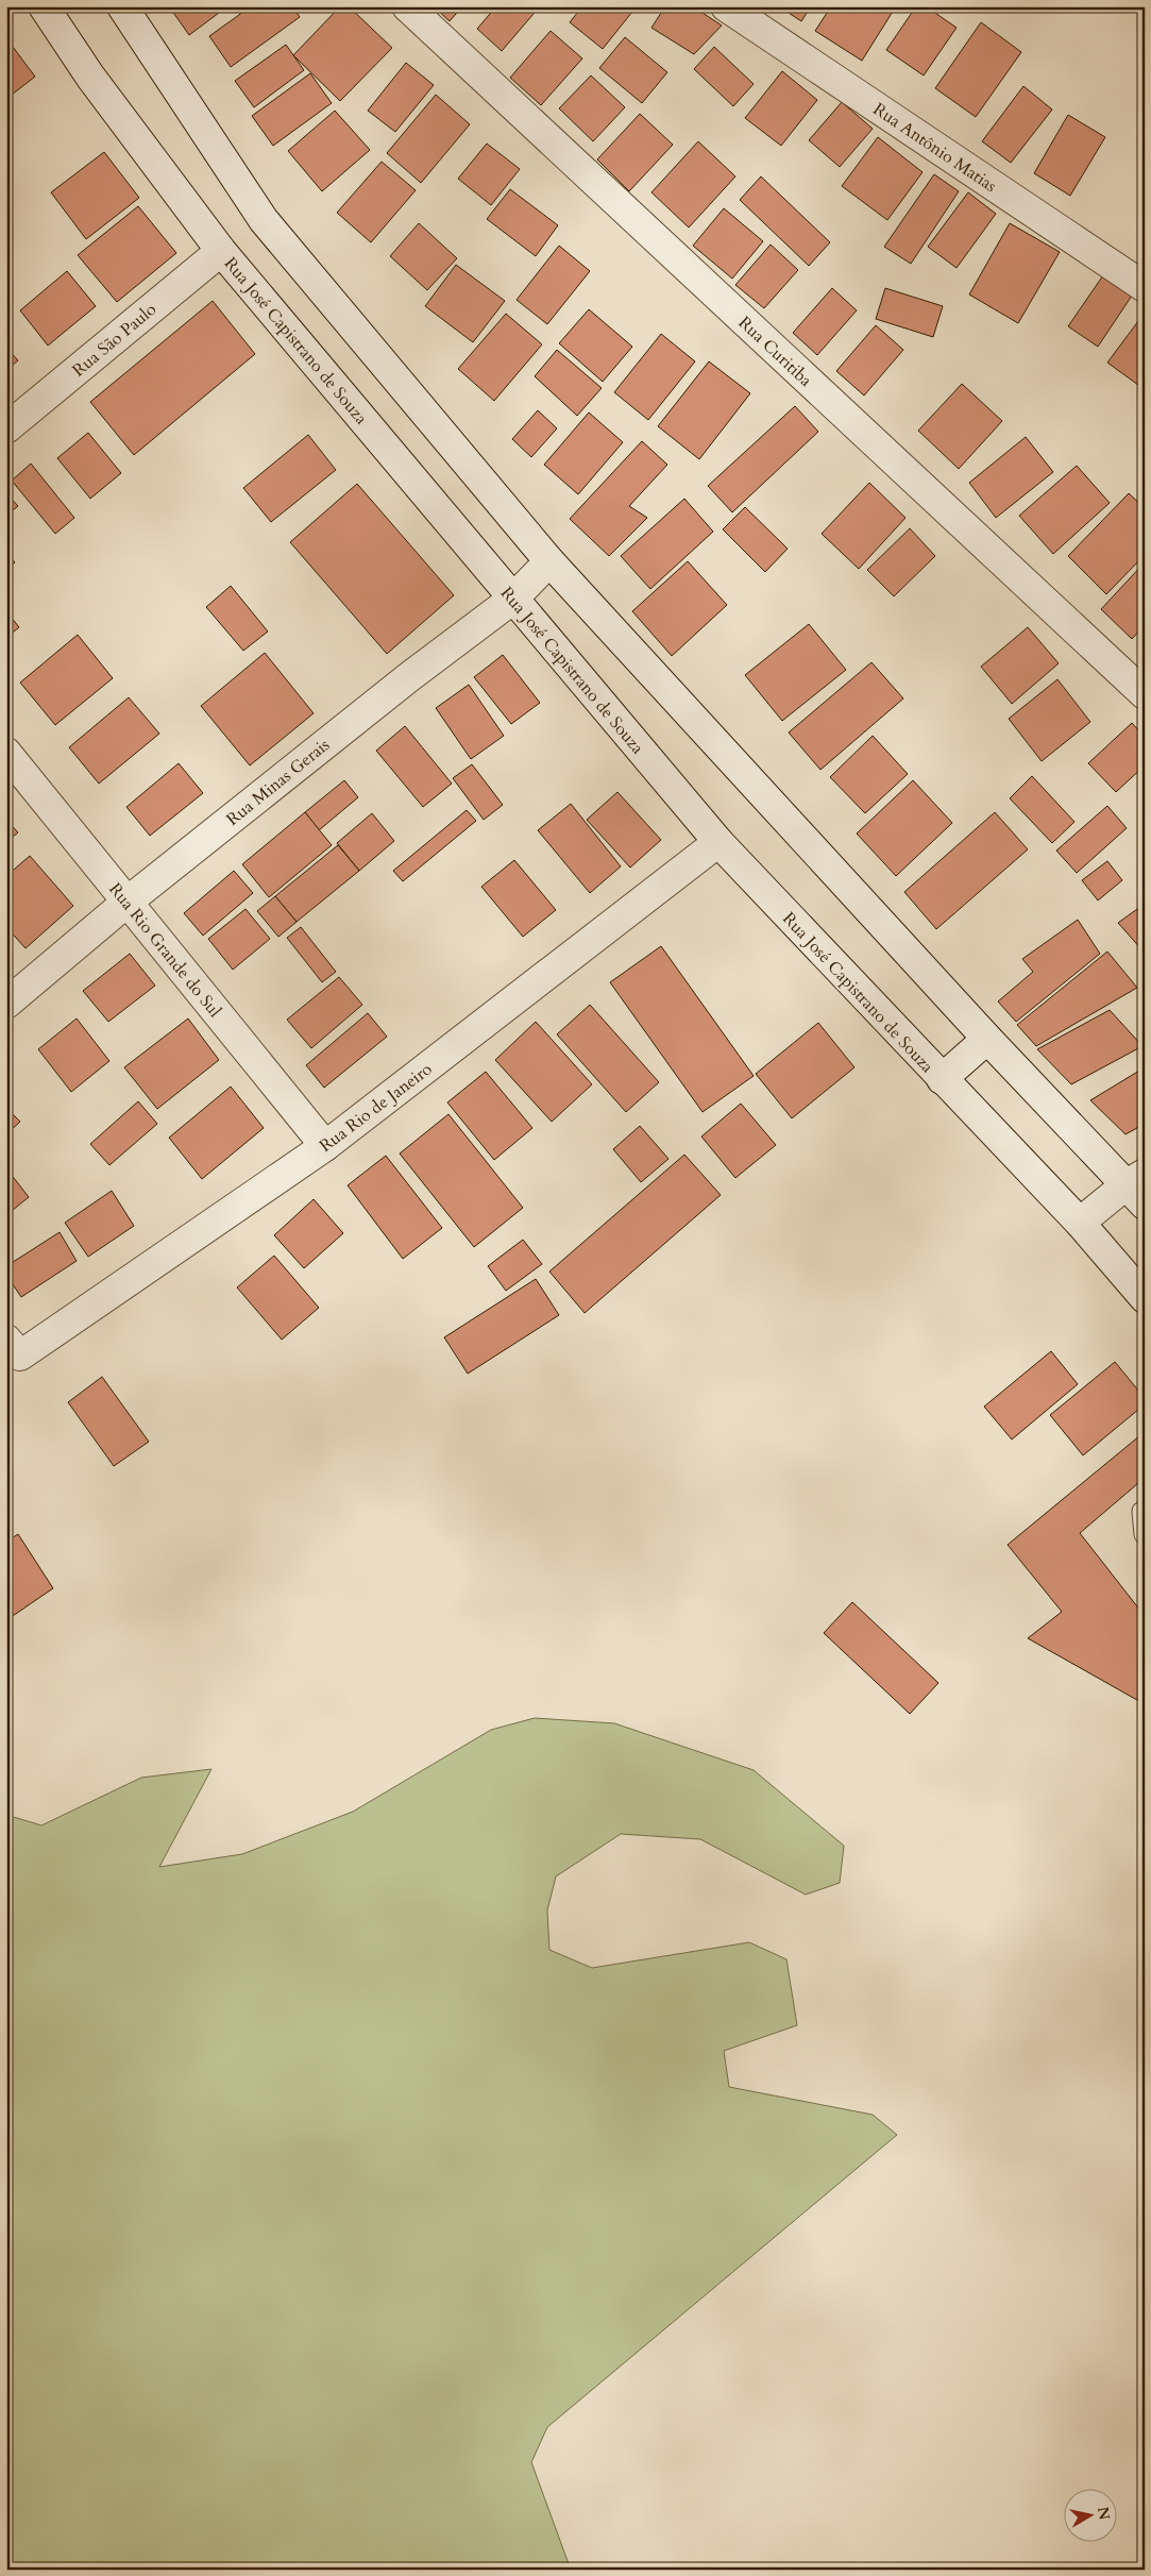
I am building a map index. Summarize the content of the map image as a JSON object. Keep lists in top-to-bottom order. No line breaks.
{"streets":{"street":["Rua Antônio Matias","Rua São Paulo","Rua José Capistrano de Souza","Rua Curitiba","Rua Minas Gerais","Rua Rio Grande do Sul","Rua Rio de Janeiro"]},"crossings":[["Rua São Paulo","Rua José Capistrano de Souza"],["Rua José Capistrano de Souza","Rua Minas Gerais"],["Rua José Capistrano de Souza","Rua Rio de Janeiro"],["Rua Minas Gerais","Rua Rio Grande do Sul"],["Rua Rio Grande do Sul","Rua Rio de Janeiro"]],"north":"right"}
